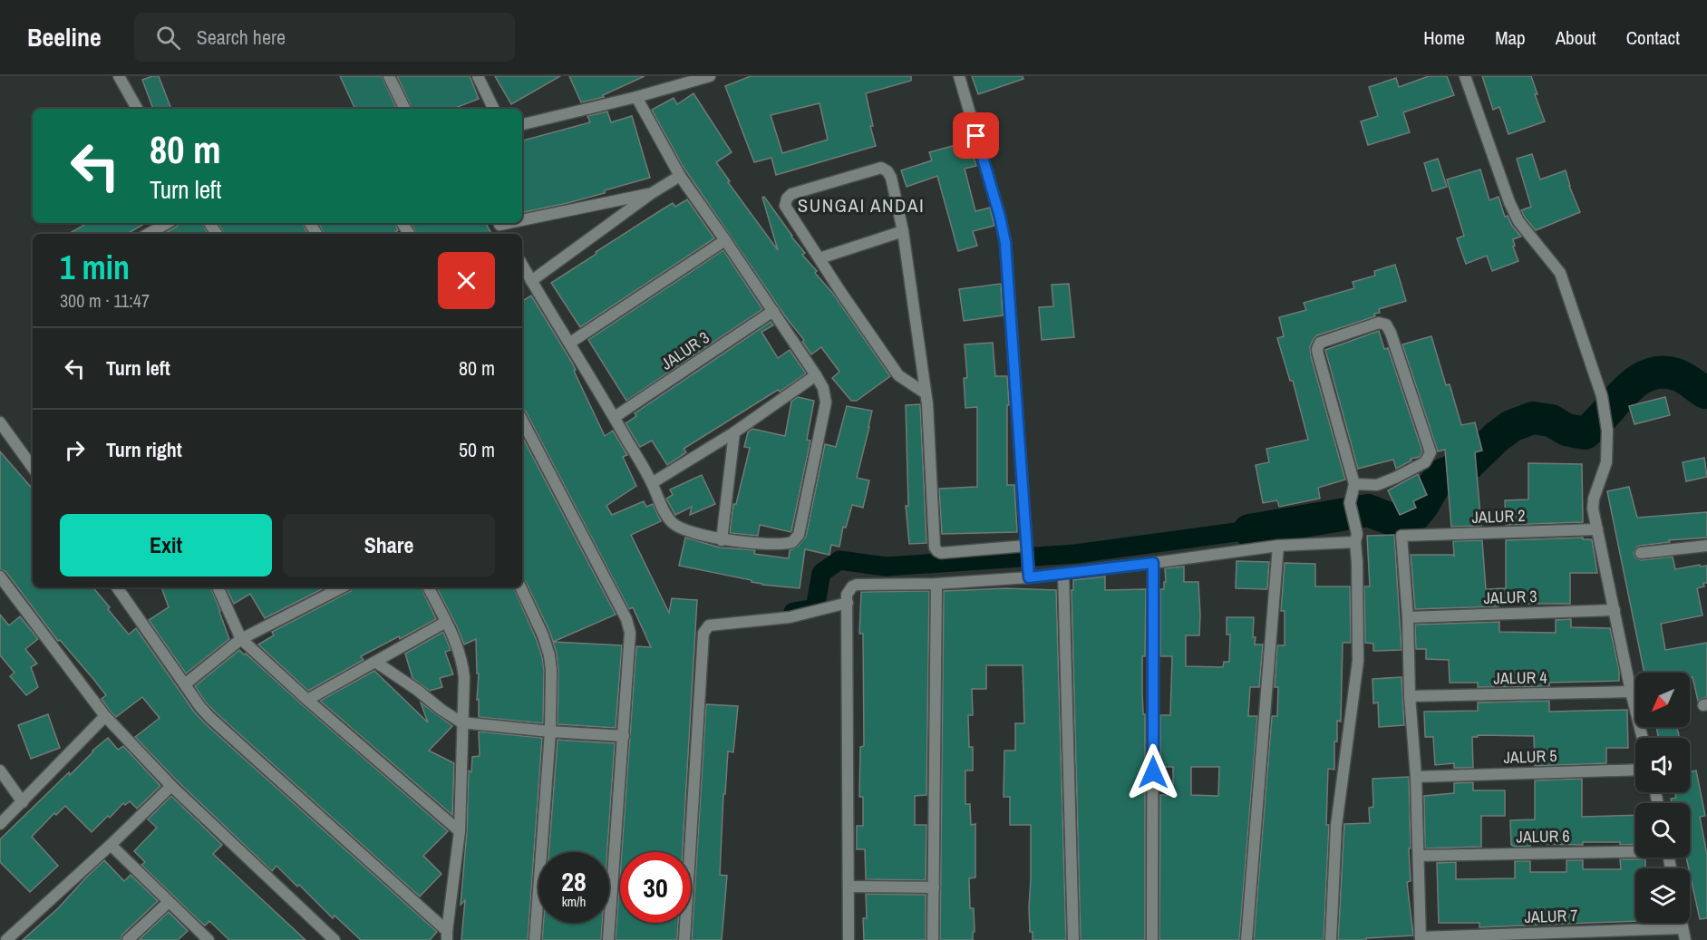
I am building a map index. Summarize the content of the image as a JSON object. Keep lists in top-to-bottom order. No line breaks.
{"streets":{"street":["JALUR 3","JALUR 2","JALUR 4","JALUR 5","JALUR 6","JALUR 7"]},"crossings":[["JALUR 3","JALUR 2"]],"districts":["SUNGAI ANDAI"],"north":"bottom left","page":{"header":"Beeline","search":"Search here","nav":["Home","Map","About","Contact"],"turn":["80 m","Turn left"],"heading":["1 min","300 m · 11:47"],"list":[{"name":"Turn left","value":"80 m"},{"name":"Turn right","value":"50 m"}],"buttons":["Exit","Share"],"speed":"28 km/h","limit":"30"}}
